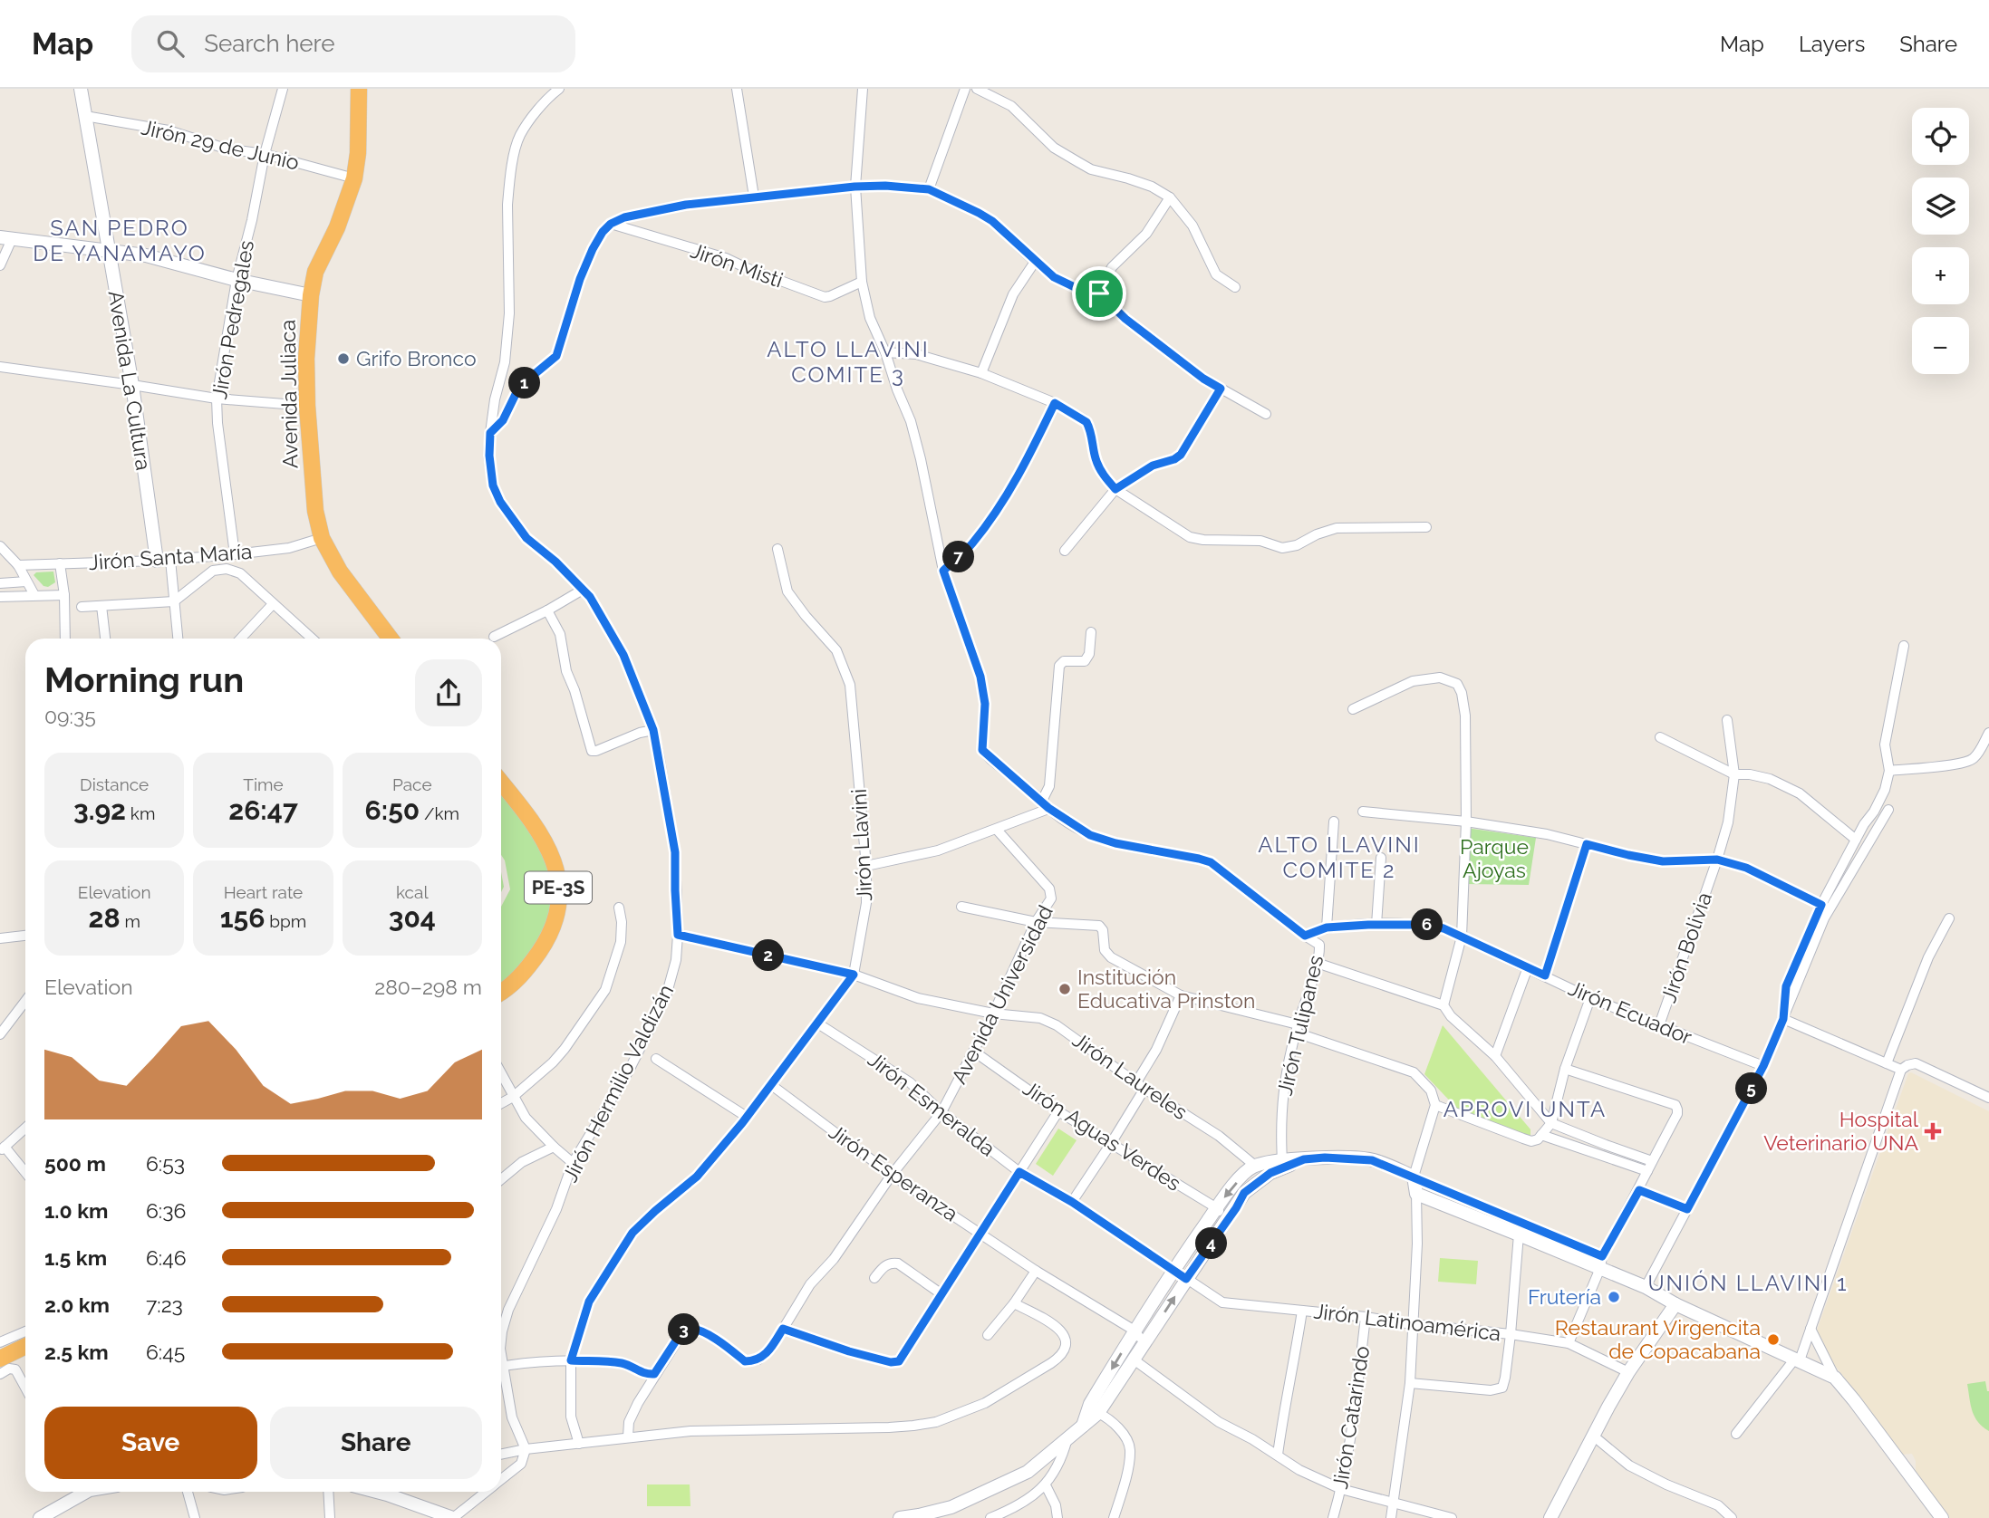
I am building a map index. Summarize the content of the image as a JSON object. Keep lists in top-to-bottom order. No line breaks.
{"streets":{"highway":["Avenida Juliaca","PE-3S"],"street":["Jirón 29 de Junio","Jirón Misti","Jirón Pedregales","Avenida La Cultura","Jirón Santa María","Jirón Llavini","Jirón Bolivia","Avenida Universidad","Jirón Ecuador","Jirón Tulipanes","Jirón Laureles","Jirón Hermilio Valdizán","Jirón Esmeralda","Jirón Aguas Verdes","Jirón Esperanza","Jirón Latinoamérica","Jirón Catarindo"]},"crossings":[["Jirón 29 de Junio","Jirón Pedregales"],["Jirón 29 de Junio","Avenida La Cultura"],["Jirón 29 de Junio","Avenida Juliaca"],["Jirón Pedregales","Jirón Santa María"],["Avenida La Cultura","Jirón Santa María"],["Avenida Juliaca","Jirón Santa María"],["Jirón Llavini","Jirón Laureles"],["Jirón Llavini","Jirón Esmeralda"],["Jirón Llavini","Jirón Esperanza"],["Jirón Bolivia","Jirón Ecuador"],["Avenida Universidad","Jirón Laureles"],["Avenida Universidad","Jirón Esmeralda"],["Avenida Universidad","Jirón Aguas Verdes"],["Avenida Universidad","Jirón Esperanza"],["Jirón Ecuador","Jirón Tulipanes"],["Jirón Laureles","Jirón Hermilio Valdizán"],["Jirón Esmeralda","Jirón Latinoamérica"],["Jirón Latinoamérica","Jirón Catarindo"]],"districts":["SAN PEDRO DE YANAMAYO","ALTO LLAVINI COMITE 3","ALTO LLAVINI COMITE 2","APROVI UNTA","UNIÓN LLAVINI 1"],"parks":["Parque Ajoyas"],"places":{"other":["Grifo Bronco","Institución Educativa Prinston","Frutería","Restaurant Virgencita de Copacabana"],"health":["Hospital Veterinario UNA"]},"page":{"header":"Map","search":"Search here","nav":["Map","Layers","Share"],"map_buttons":["+","−"],"pins":["1","7","6","2","5","4","3"],"heading":["Morning run","09:35"],"stats":[["Distance","3.92 km"],["Time","26:47"],["Pace","6:50 /km"],["Elevation","28 m"],["Heart rate","156 bpm"],["kcal","304"]],"chart":["Elevation","280–298 m"],"list":[{"name":"500 m","note":"6:53"},{"name":"1.0 km","note":"6:36"},{"name":"1.5 km","note":"6:46"},{"name":"2.0 km","note":"7:23"},{"name":"2.5 km","note":"6:45"}],"buttons":["Save","Share"]}}
